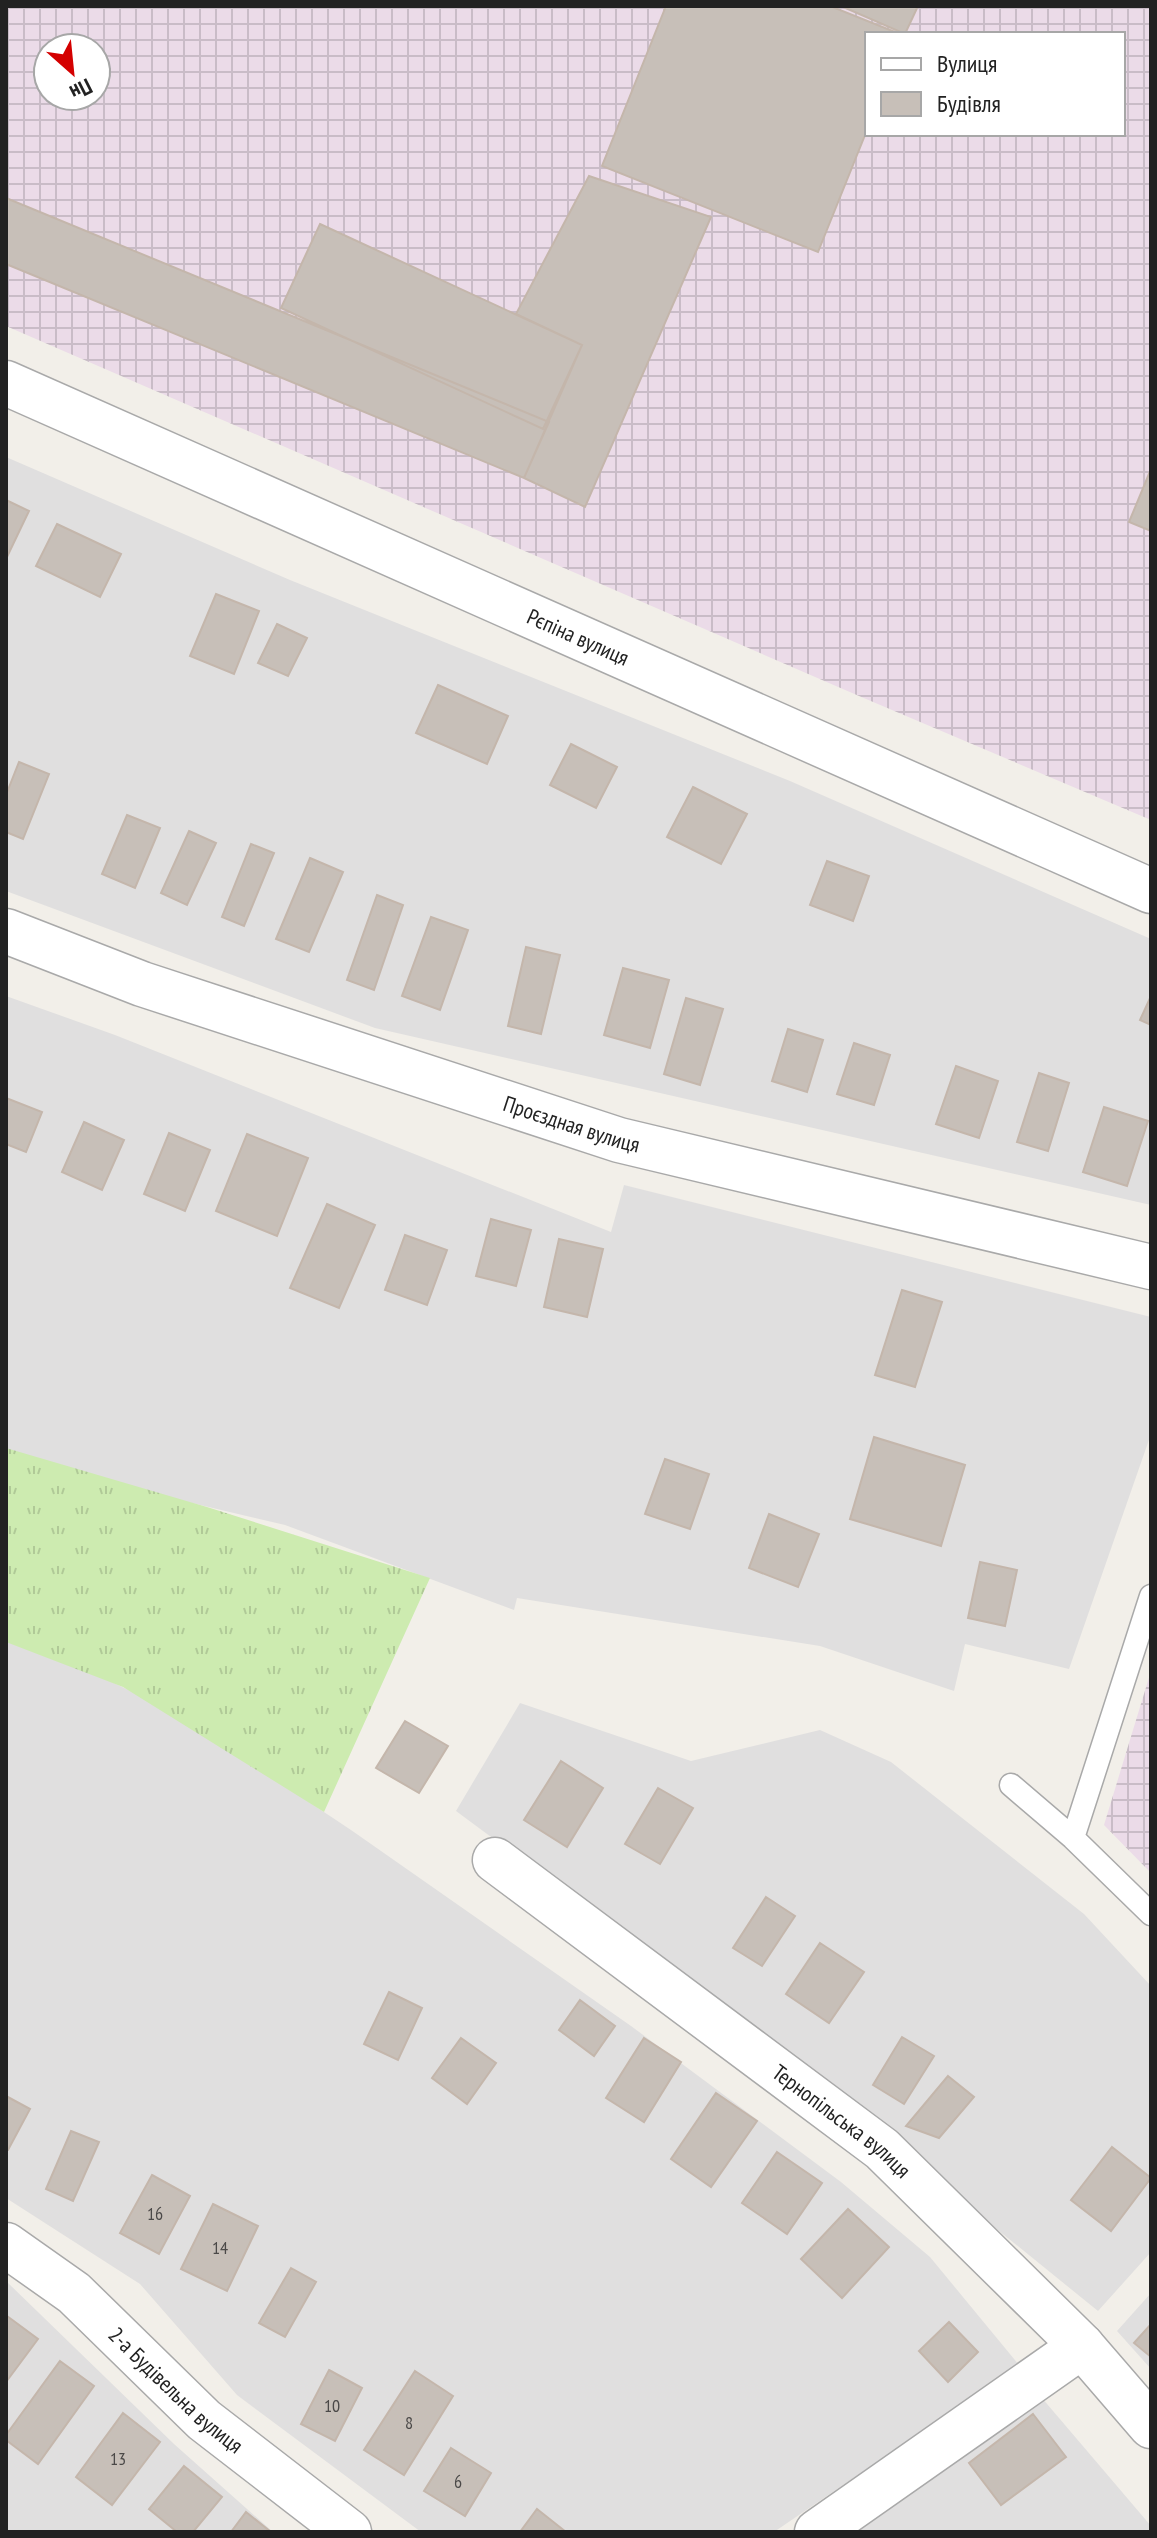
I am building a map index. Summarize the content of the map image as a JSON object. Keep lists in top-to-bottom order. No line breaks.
{"streets":{"street":["Рєпіна вулиця","Проєздная вулиця","Тернопільська вулиця","2-а Будівельна вулиця"]},"house_numbers":["16","14","10","8","13","6"],"legend":["Вулиця","Будівля"],"north":"bottom right"}
